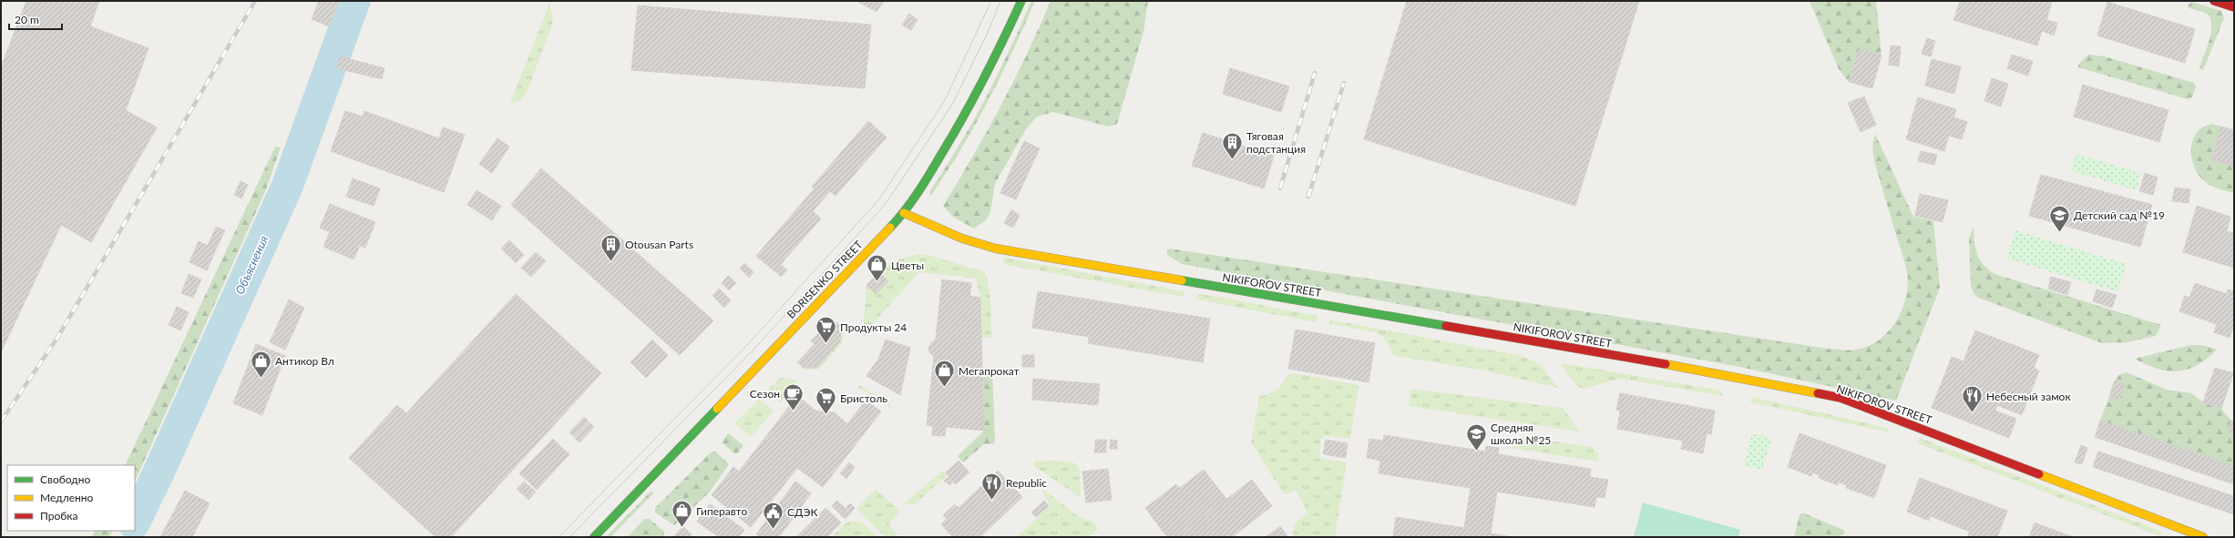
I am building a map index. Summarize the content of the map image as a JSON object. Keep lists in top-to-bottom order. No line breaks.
{"streets":{"main road":["BORISENKO STREET","NIKIFOROV STREET"]},"crossings":[["BORISENKO STREET","NIKIFOROV STREET"]],"water":["Объяснения"],"places":{"building":["Тяговая подстанция","Otousan Parts"],"school or university":["Детский сад №19","Средняя школа №25"],"shop":["Цветы","Антикор Вл","Мегапрокат","Гиперавто"],"supermarket":["Продукты 24","Бристоль"],"cafe":["Сезон"],"restaurant":["Небесный замок","Republic"],"public building":["СДЭК"]},"legend":["Свободно","Медленно","Пробка"],"scale_bar":"20 m"}
